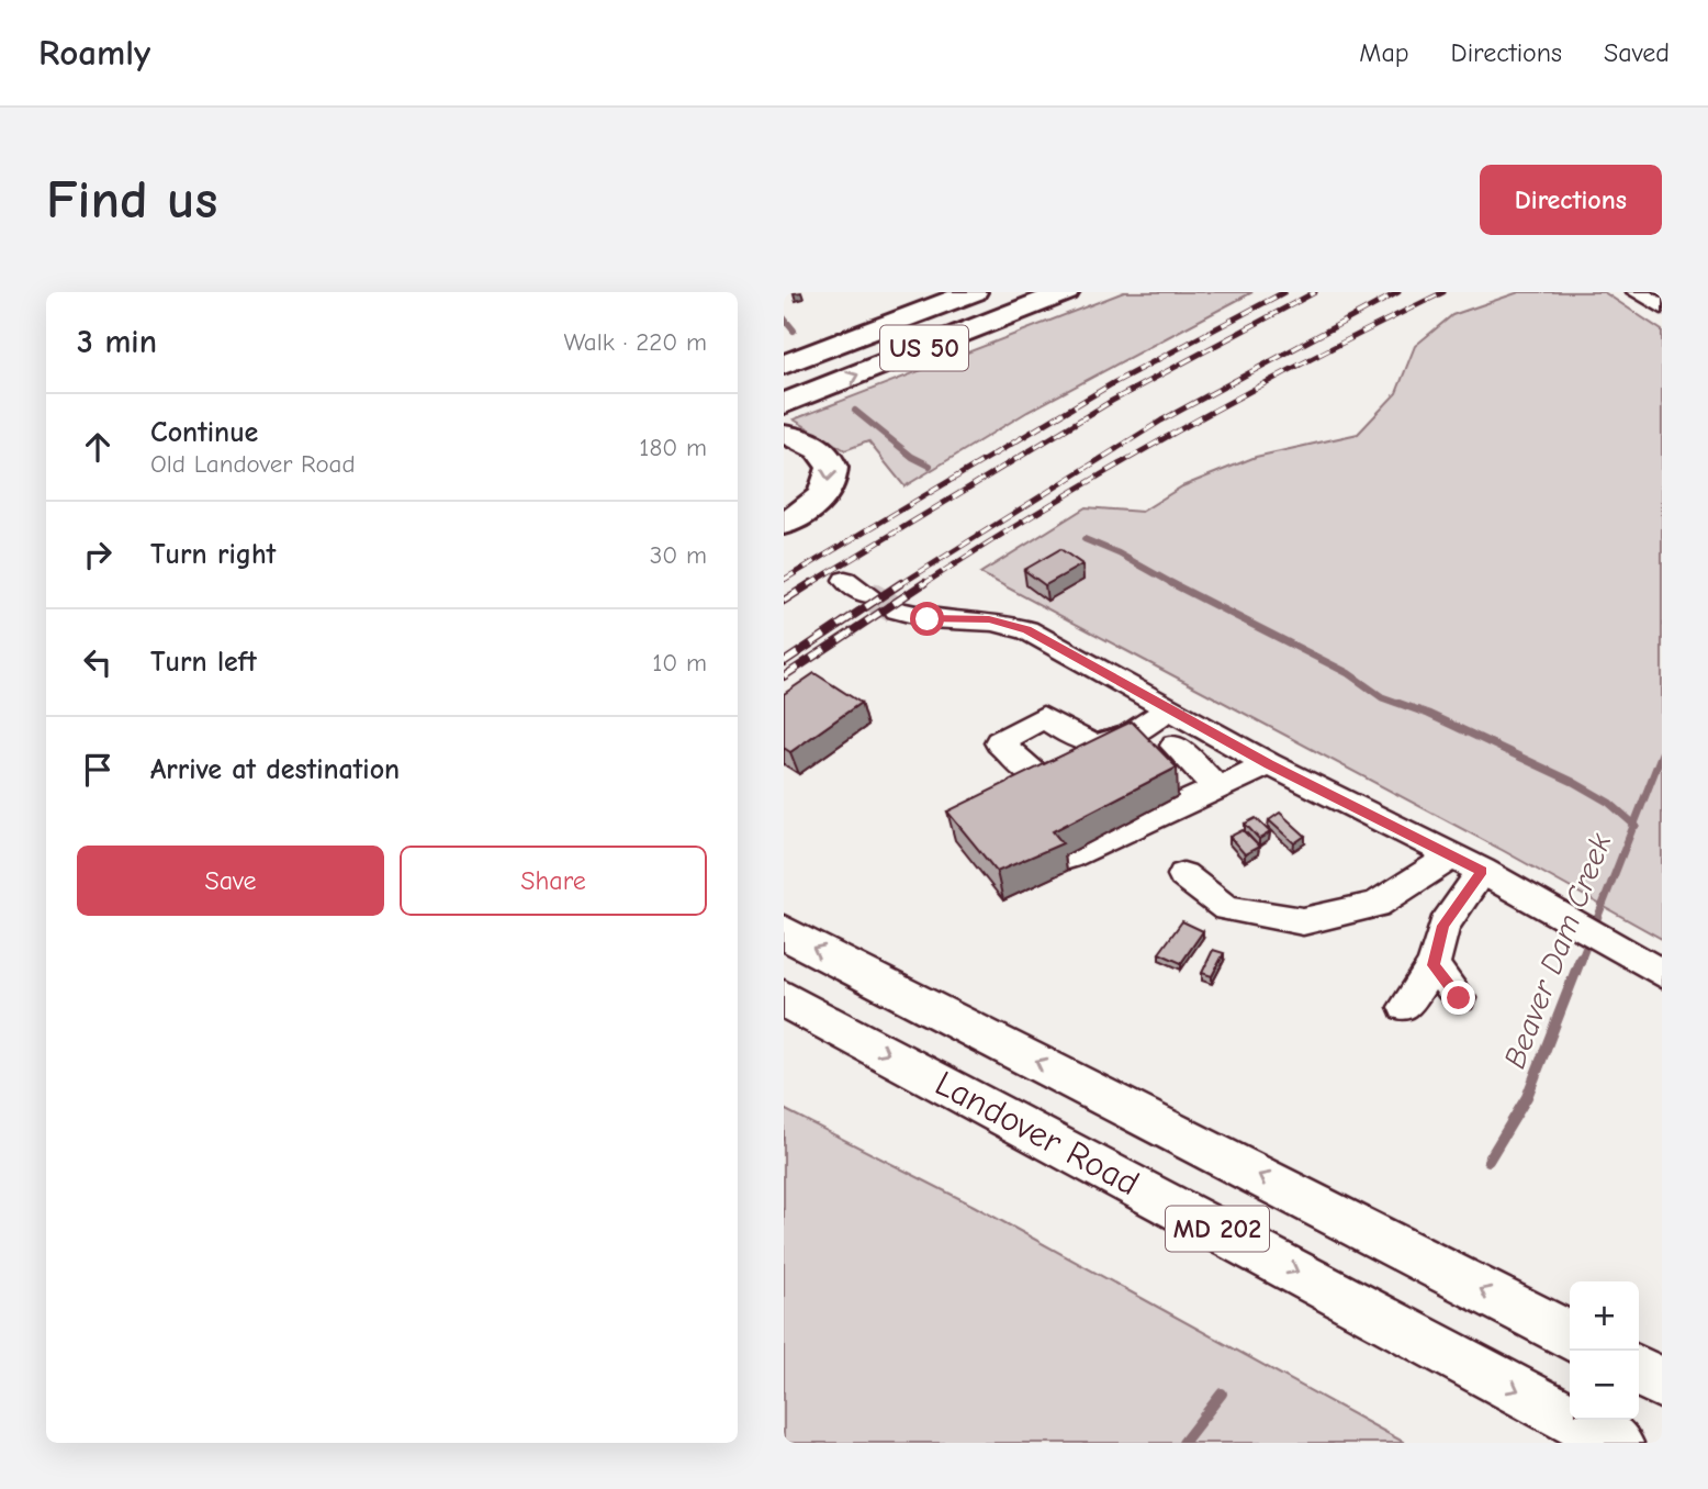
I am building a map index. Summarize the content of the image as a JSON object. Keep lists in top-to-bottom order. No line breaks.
{"streets":{"highway":["US 50"],"main road":["Landover Road","MD 202"]},"water":["Beaver Dam Creek"],"page":{"header":"Roamly","nav":["Map","Directions","Saved"],"buttons":["Directions",["Save","Share"]],"title":"Find us","heading":["3 min","Walk · 220 m"],"list":[["Continue","Old Landover Road","180 m"],["Turn right","30 m"],["Turn left","10 m"],"Arrive at destination"],"map_buttons":["+","−"]}}
